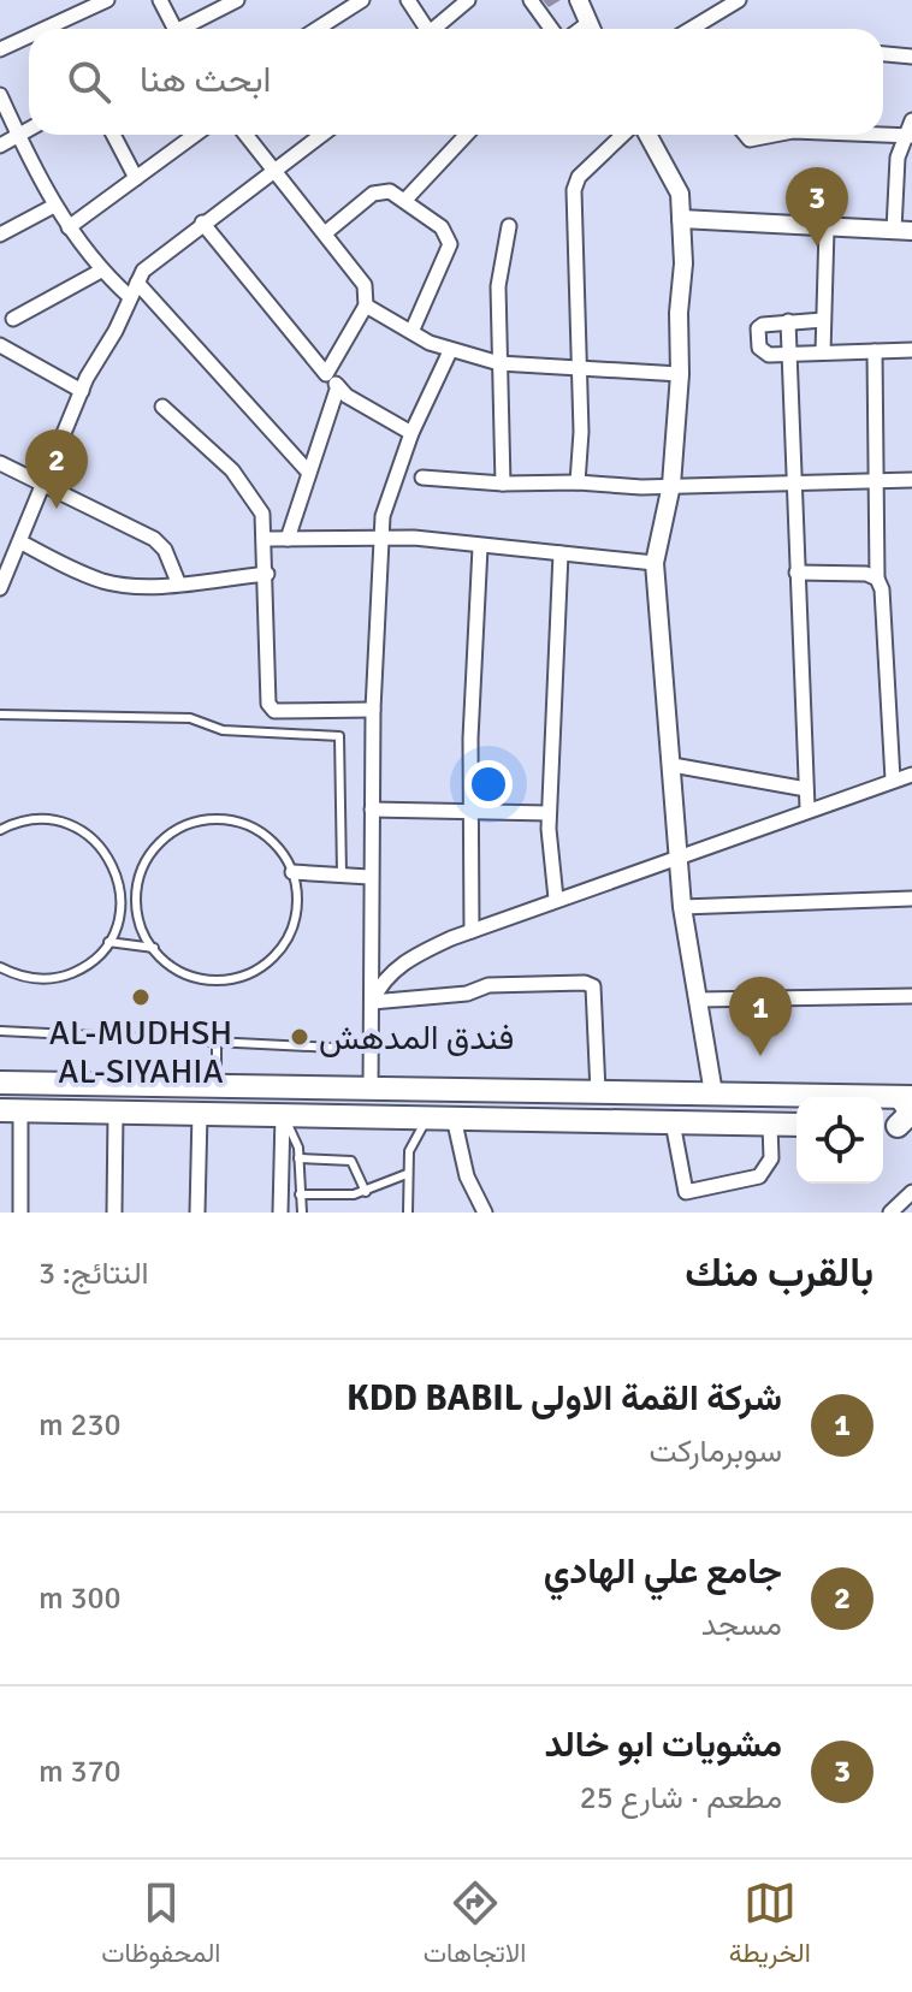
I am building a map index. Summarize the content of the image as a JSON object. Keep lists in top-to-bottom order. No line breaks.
{"places":["AL-MUDHSH AL-SIYAHIA","فندق المدهش"],"page":{"search":"ابحث هنا","pins":["3","2","1"],"heading":["بالقرب منك","النتائج: 3"],"list":[{"mark":"1","name":"شركة القمة الاولى KDD BABIL","note":"سوبرماركت","value":"230 m"},{"mark":"2","name":"جامع علي الهادي","note":"مسجد","value":"300 m"},{"mark":"3","name":"مشويات ابو خالد","note":"مطعم · شارع 25","value":"370 m"}],"nav":["الخريطة","الاتجاهات","المحفوظات"]}}
